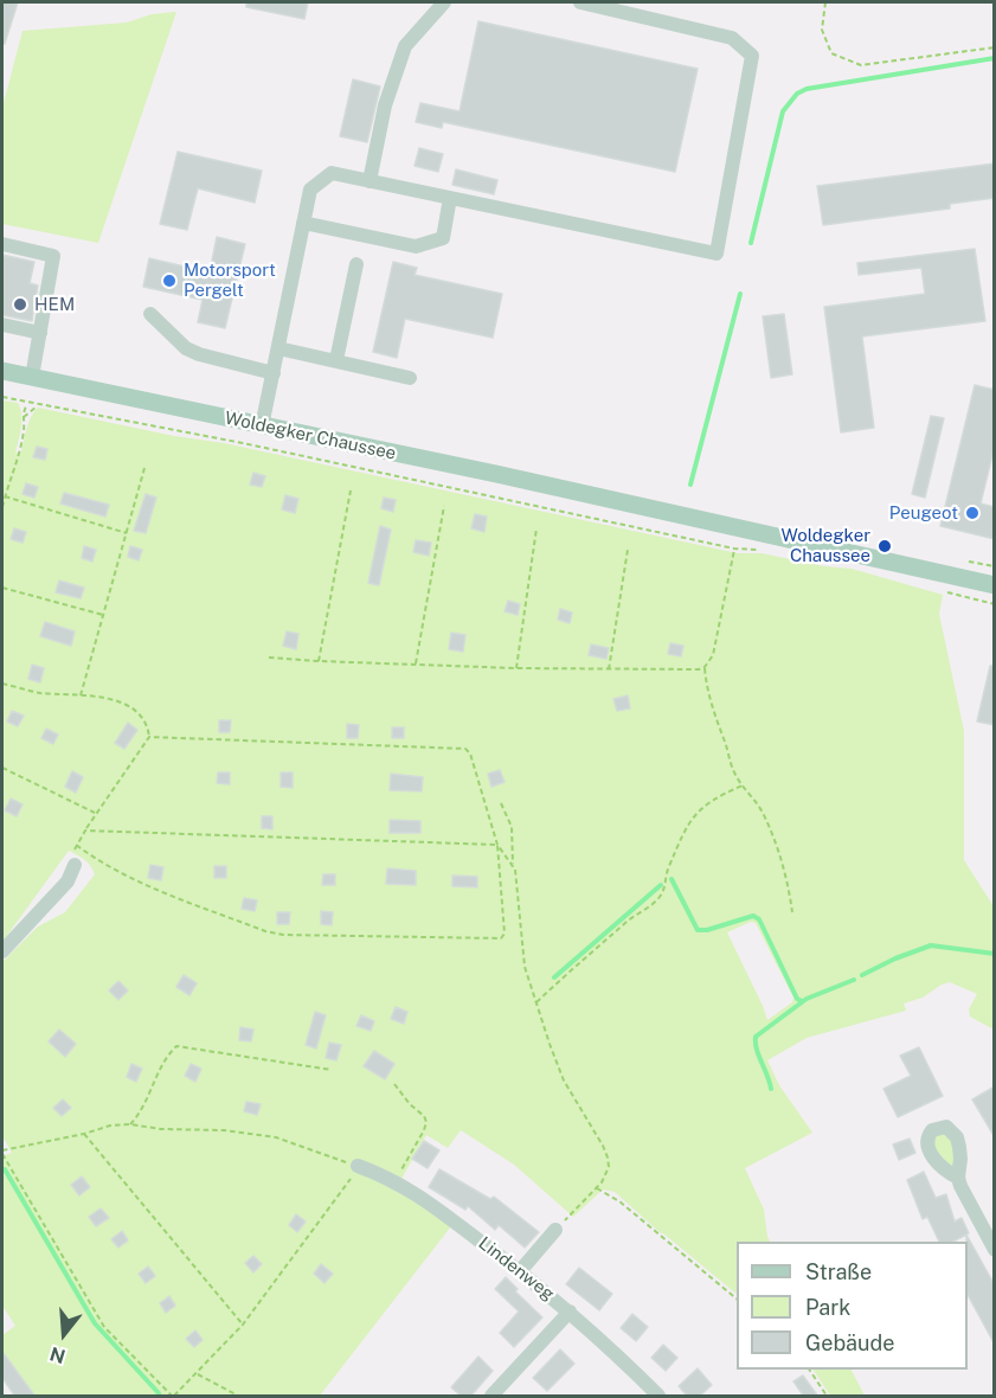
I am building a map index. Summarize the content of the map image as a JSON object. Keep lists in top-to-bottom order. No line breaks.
{"streets":{"main road":["Woldegker Chaussee"],"street":["Lindenweg"]},"places":["Motorsport Pergelt","HEM","Peugeot","Woldegker Chaussee"],"legend":["Straße","Park","Gebäude"],"north":"bottom"}
